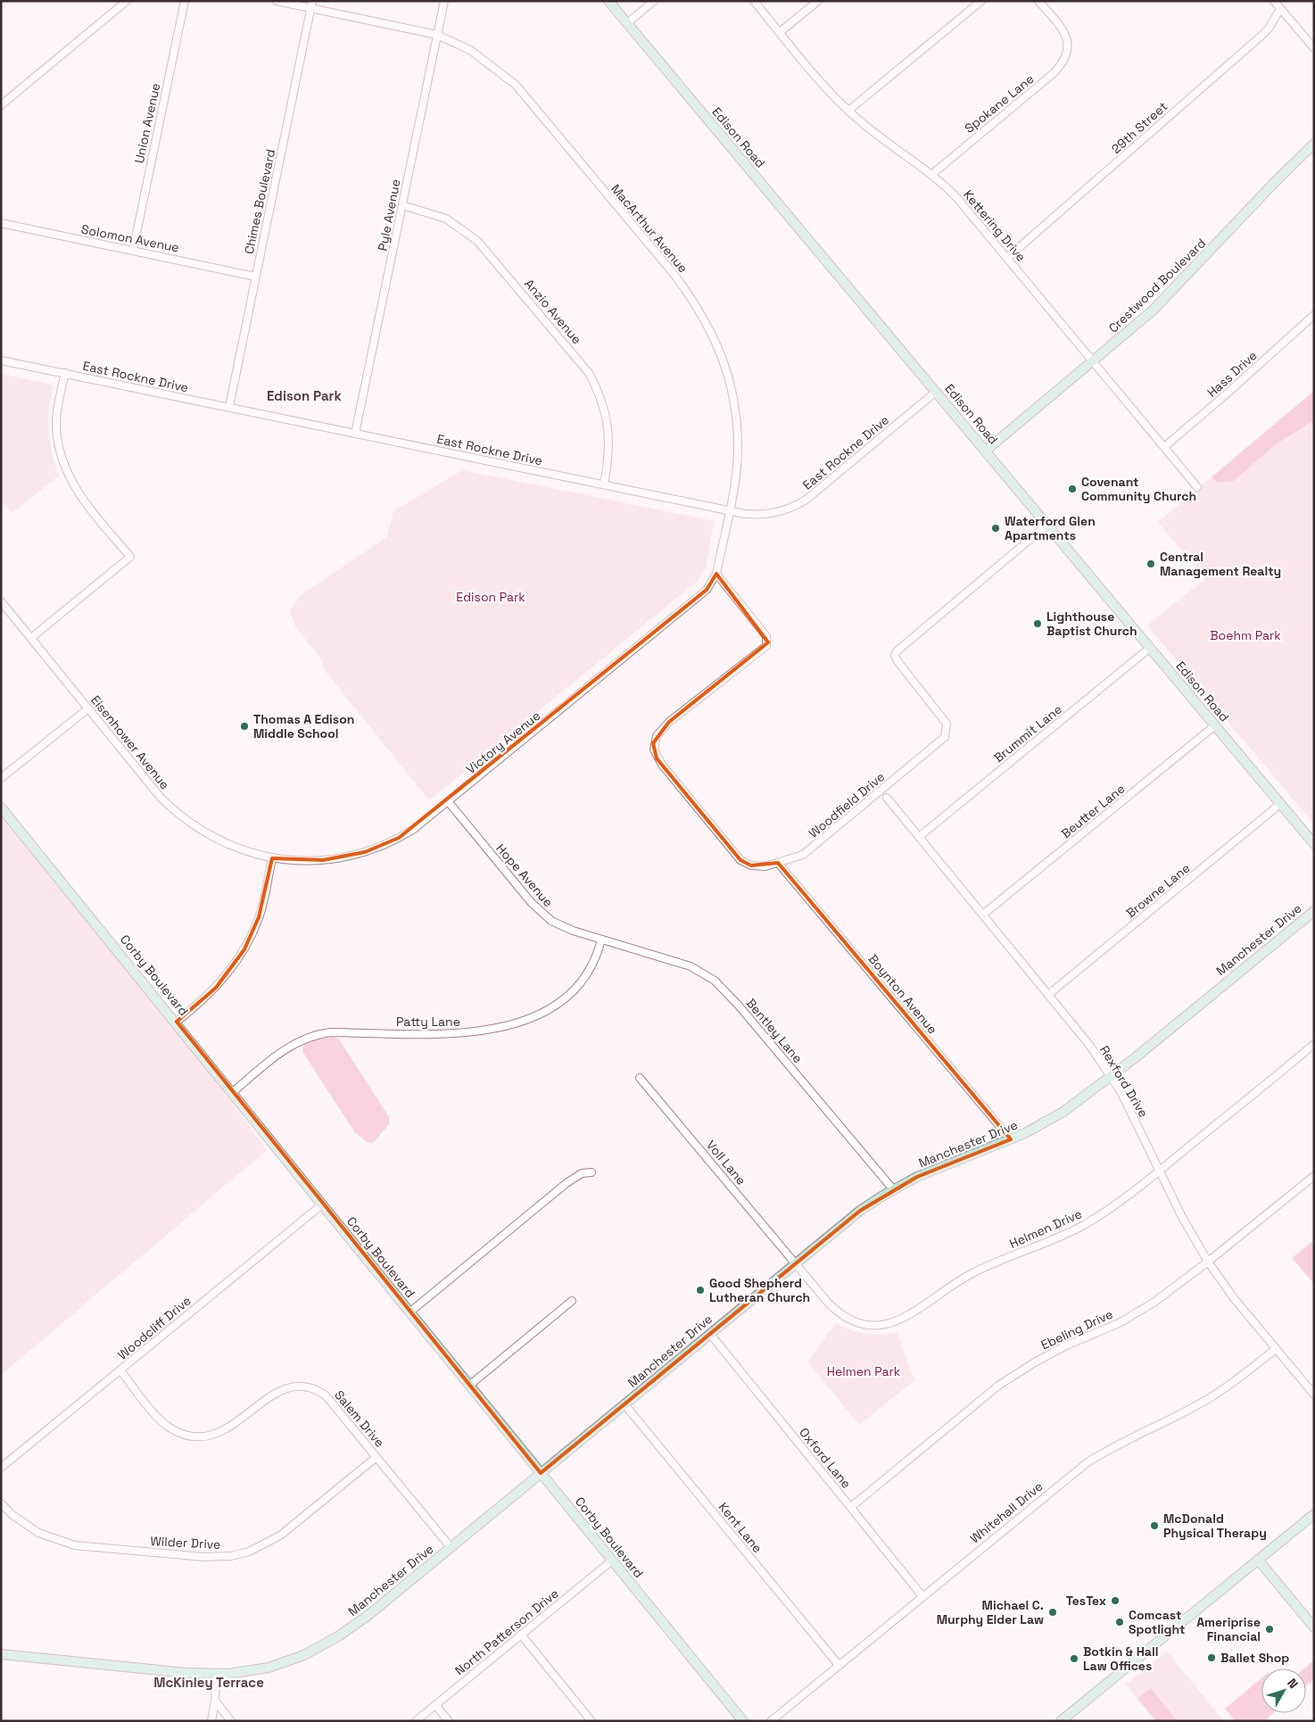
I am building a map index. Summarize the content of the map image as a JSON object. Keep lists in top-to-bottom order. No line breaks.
{"streets":{"street":["Spokane Lane","Union Avenue","29th Street","Edison Road","Chimes Boulevard","Pyle Avenue","Kettering Drive","MacArthur Avenue","Solomon Avenue","Crestwood Boulevard","Anzio Avenue","Hass Drive","East Rockne Drive","Brummit Lane","Eisenhower Avenue","Victory Avenue","Woodfield Drive","Beutter Lane","Hope Avenue","Browne Lane","Manchester Drive","Corby Boulevard","Boynton Avenue","Patty Lane","Bentley Lane","Rexford Drive","Voll Lane","Helmen Drive","Woodcliff Drive","Ebeling Drive","Salem Drive","Oxford Lane","Whitehall Drive","Kent Lane","Wilder Drive","North Patterson Drive"]},"crossings":[["Spokane Lane","Kettering Drive"],["Union Avenue","Solomon Avenue"],["29th Street","Kettering Drive"],["Edison Road","Crestwood Boulevard"],["Edison Road","East Rockne Drive"],["Edison Road","Brummit Lane"],["Edison Road","Woodfield Drive"],["Edison Road","Beutter Lane"],["Edison Road","Browne Lane"],["Chimes Boulevard","MacArthur Avenue"],["Chimes Boulevard","Solomon Avenue"],["Chimes Boulevard","East Rockne Drive"],["Pyle Avenue","MacArthur Avenue"],["Pyle Avenue","Anzio Avenue"],["Pyle Avenue","East Rockne Drive"],["Kettering Drive","Crestwood Boulevard"],["Kettering Drive","Hass Drive"],["MacArthur Avenue","East Rockne Drive"],["MacArthur Avenue","Victory Avenue"],["MacArthur Avenue","Woodfield Drive"],["Anzio Avenue","East Rockne Drive"],["Brummit Lane","Rexford Drive"],["Eisenhower Avenue","Victory Avenue"],["Victory Avenue","Woodfield Drive"],["Victory Avenue","Hope Avenue"],["Woodfield Drive","Boynton Avenue"],["Beutter Lane","Rexford Drive"],["Hope Avenue","Patty Lane"],["Hope Avenue","Bentley Lane"],["Browne Lane","Rexford Drive"],["Manchester Drive","Corby Boulevard"],["Manchester Drive","Boynton Avenue"],["Manchester Drive","Bentley Lane"],["Manchester Drive","Rexford Drive"],["Manchester Drive","Voll Lane"],["Manchester Drive","Helmen Drive"],["Manchester Drive","Salem Drive"],["Manchester Drive","Oxford Lane"],["Manchester Drive","Kent Lane"],["Corby Boulevard","Patty Lane"],["Corby Boulevard","Woodcliff Drive"],["Corby Boulevard","North Patterson Drive"],["Patty Lane","Bentley Lane"],["Rexford Drive","Helmen Drive"],["Rexford Drive","Ebeling Drive"],["Rexford Drive","Whitehall Drive"],["Voll Lane","Helmen Drive"],["Woodcliff Drive","Salem Drive"],["Ebeling Drive","Oxford Lane"],["Salem Drive","Wilder Drive"],["Oxford Lane","Whitehall Drive"],["Whitehall Drive","Kent Lane"]],"districts":["Edison Park","McKinley Terrace"],"parks":["Edison Park","Boehm Park","Helmen Park"],"places":["Covenant Community Church","Waterford Glen Apartments","Central Management Realty","Lighthouse Baptist Church","Thomas A Edison Middle School","Good Shepherd Lutheran Church","McDonald Physical Therapy","TesTex","Michael C. Murphy Elder Law","Comcast Spotlight","Ameriprise Financial","Ballet Shop","Botkin & Hall Law Offices"],"north":"top right"}
